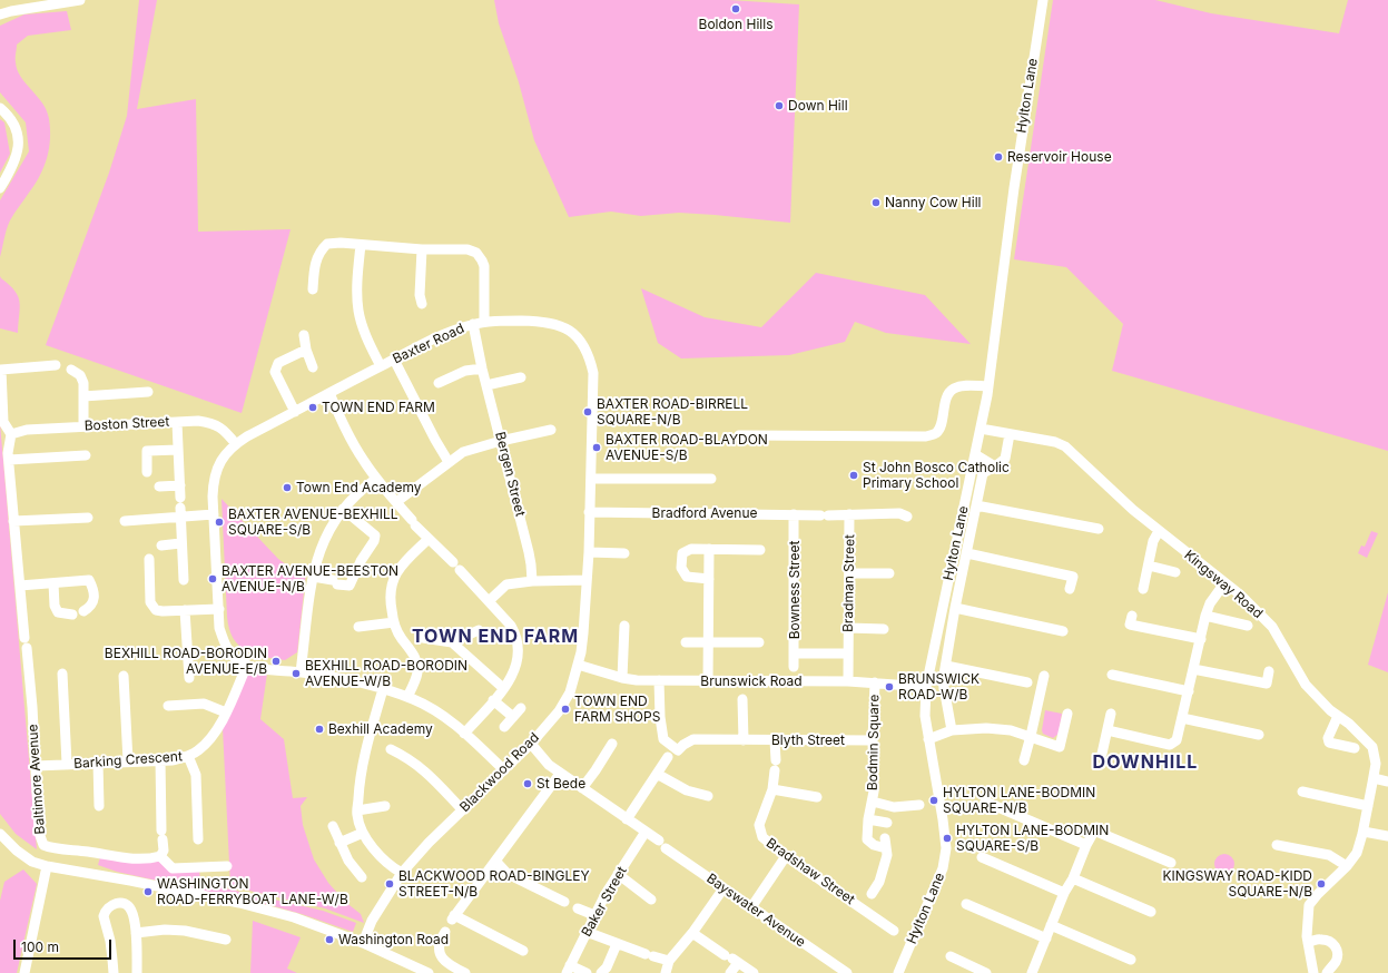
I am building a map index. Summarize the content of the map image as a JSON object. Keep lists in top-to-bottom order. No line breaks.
{"streets":{"street":["Hylton Lane","Baxter Road","Boston Street","Bergen Street","Bradford Avenue","Bradman Street","Kingsway Road","Bowness Street","Brunswick Road","Blyth Street","Bodmin Square","Barking Crescent","Blackwood Road","Baltimore Avenue","Bradshaw Street","Baker Street","Bayswater Avenue"]},"crossings":[["Hylton Lane","Kingsway Road"],["Hylton Lane","Brunswick Road"],["Baxter Road","Boston Street"],["Baxter Road","Bergen Street"],["Baxter Road","Bradford Avenue"],["Baxter Road","Barking Crescent"],["Baxter Road","Blackwood Road"],["Boston Street","Baltimore Avenue"],["Bradford Avenue","Bradman Street"],["Bradford Avenue","Bowness Street"],["Bradman Street","Brunswick Road"],["Brunswick Road","Blyth Street"],["Brunswick Road","Bodmin Square"],["Brunswick Road","Blackwood Road"],["Blyth Street","Bodmin Square"],["Barking Crescent","Baltimore Avenue"],["Blackwood Road","Bayswater Avenue"],["Baker Street","Bayswater Avenue"]],"districts":["TOWN END FARM","DOWNHILL"],"places":["Boldon Hills","Down Hill","Reservoir House","Nanny Cow Hill","TOWN END FARM","BAXTER ROAD-BIRRELL SQUARE-N/B","BAXTER ROAD-BLAYDON AVENUE-S/B","St John Bosco Catholic Primary School","Town End Academy","BAXTER AVENUE-BEXHILL SQUARE-S/B","BAXTER AVENUE-BEESTON AVENUE-N/B","BEXHILL ROAD-BORODIN AVENUE-E/B","BEXHILL ROAD-BORODIN AVENUE-W/B","BRUNSWICK ROAD-W/B","TOWN END FARM SHOPS","Bexhill Academy","St Bede","HYLTON LANE-BODMIN SQUARE-N/B","HYLTON LANE-BODMIN SQUARE-S/B","BLACKWOOD ROAD-BINGLEY STREET-N/B","KINGSWAY ROAD-KIDD SQUARE-N/B","WASHINGTON ROAD-FERRYBOAT LANE-W/B","Washington Road"],"scale_bar":"100 m"}
